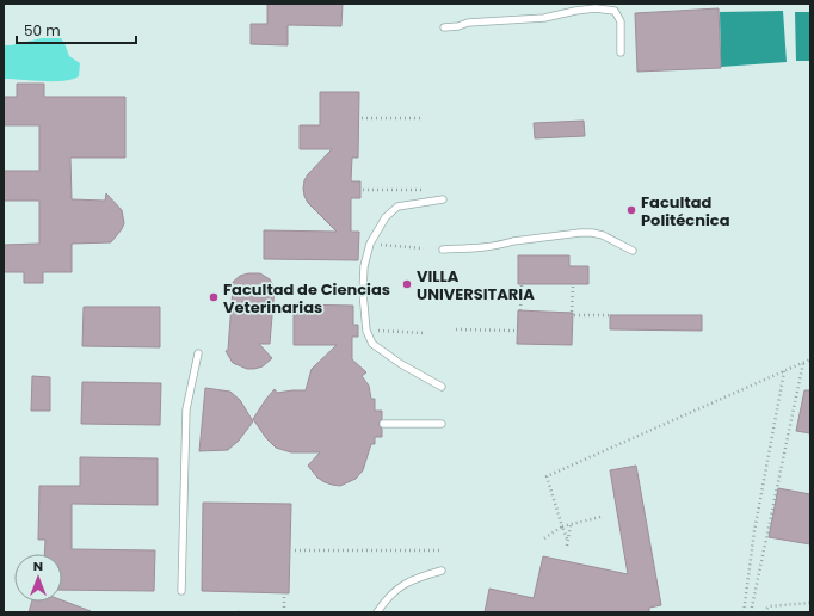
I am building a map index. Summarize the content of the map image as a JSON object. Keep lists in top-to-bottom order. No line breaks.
{"places":["Facultad Politécnica","VILLA UNIVERSITARIA","Facultad de Ciencias Veterinarias"],"scale_bar":"50 m","north":"top"}
